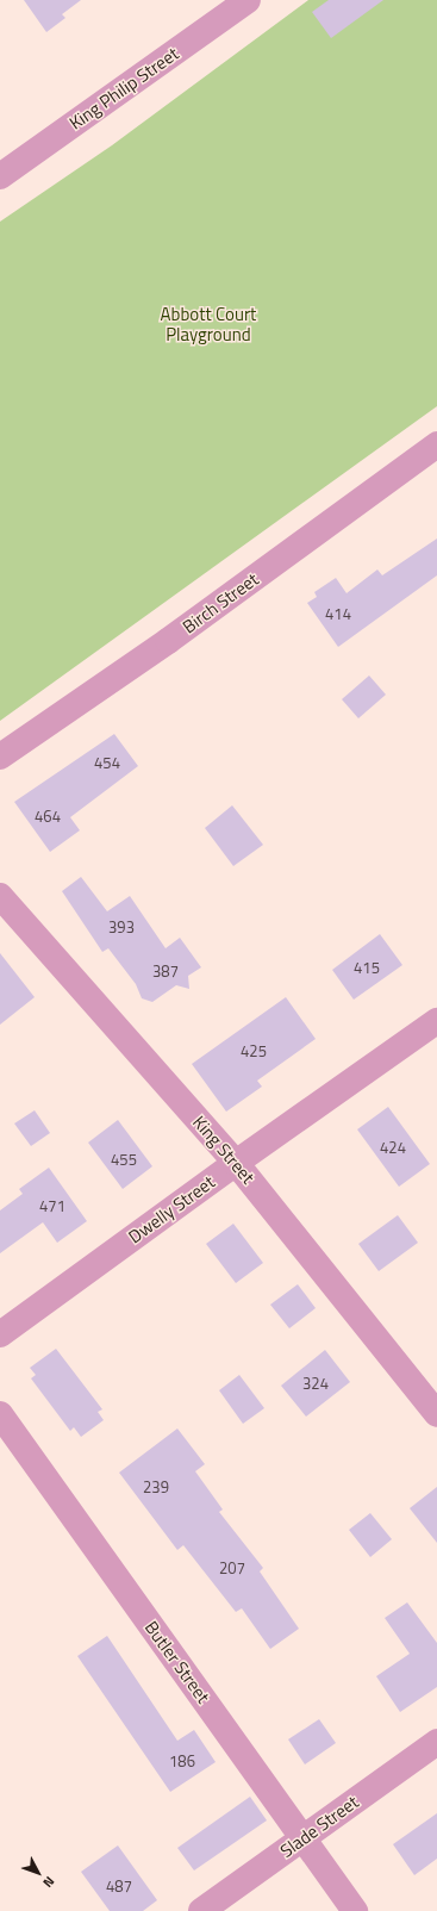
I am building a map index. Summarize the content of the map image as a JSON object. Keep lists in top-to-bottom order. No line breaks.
{"streets":{"street":["King Philip Street","Birch Street","King Street","Dwelly Street","Butler Street","Slade Street"]},"crossings":[["King Street","Dwelly Street"],["Butler Street","Slade Street"]],"parks":["Abbott Court Playground"],"house_numbers":["414","454","464","393","415","387","425","424","455","471","324","239","207","186","487"],"north":"bottom right"}
